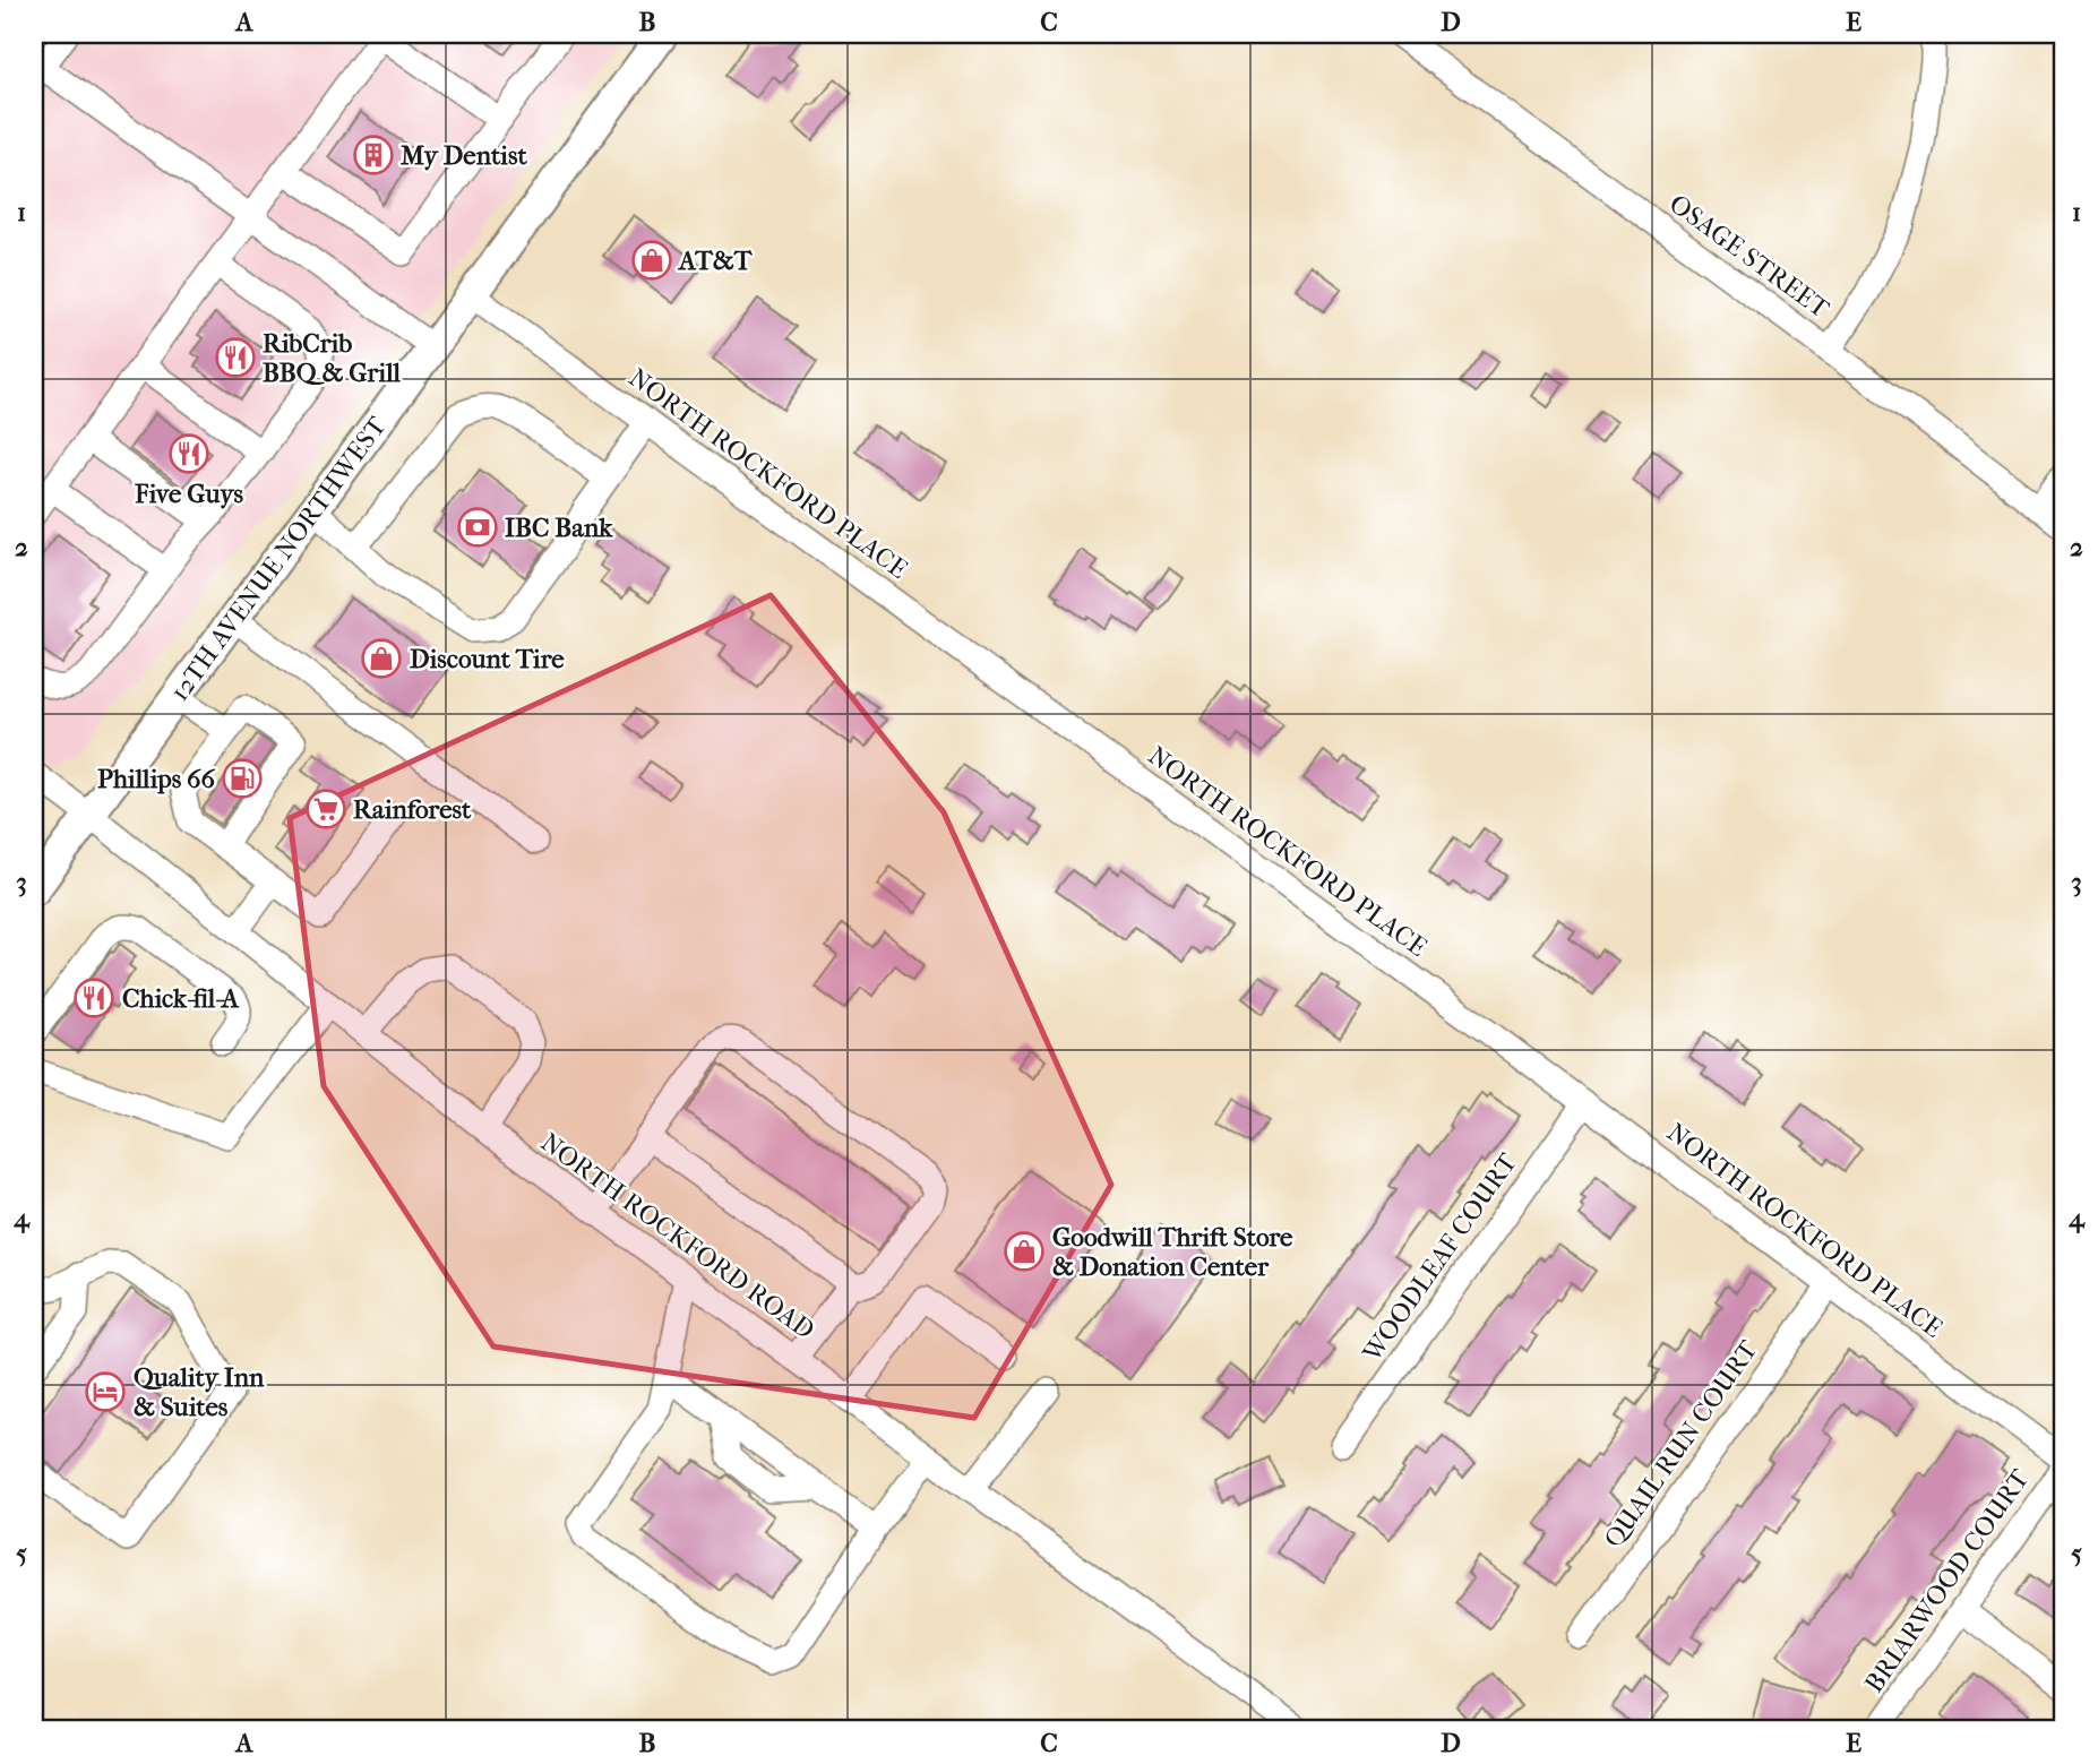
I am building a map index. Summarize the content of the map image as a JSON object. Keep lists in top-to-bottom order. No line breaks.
{"streets":{"main road":["12TH AVENUE NORTHWEST"],"street":["OSAGE STREET","NORTH ROCKFORD PLACE","NORTH ROCKFORD ROAD","WOODLEAF COURT","QUAIL RUN COURT","BRIARWOOD COURT"]},"crossings":[["NORTH ROCKFORD PLACE","12TH AVENUE NORTHWEST"],["NORTH ROCKFORD PLACE","WOODLEAF COURT"],["NORTH ROCKFORD PLACE","QUAIL RUN COURT"],["12TH AVENUE NORTHWEST","NORTH ROCKFORD ROAD"]],"places":{"building":["My Dentist"],"shop":["AT&T","Discount Tire","Goodwill Thrift Store & Donation Center"],"restaurant":["RibCrib BBQ & Grill","Five Guys","Chick-fil-A"],"bank":["IBC Bank"],"fuel station":["Phillips 66"],"supermarket":["Rainforest"],"hotel":["Quality Inn & Suites"]},"grid":{"columns":["A","B","C","D","E"],"rows":["1","2","3","4","5"]}}
